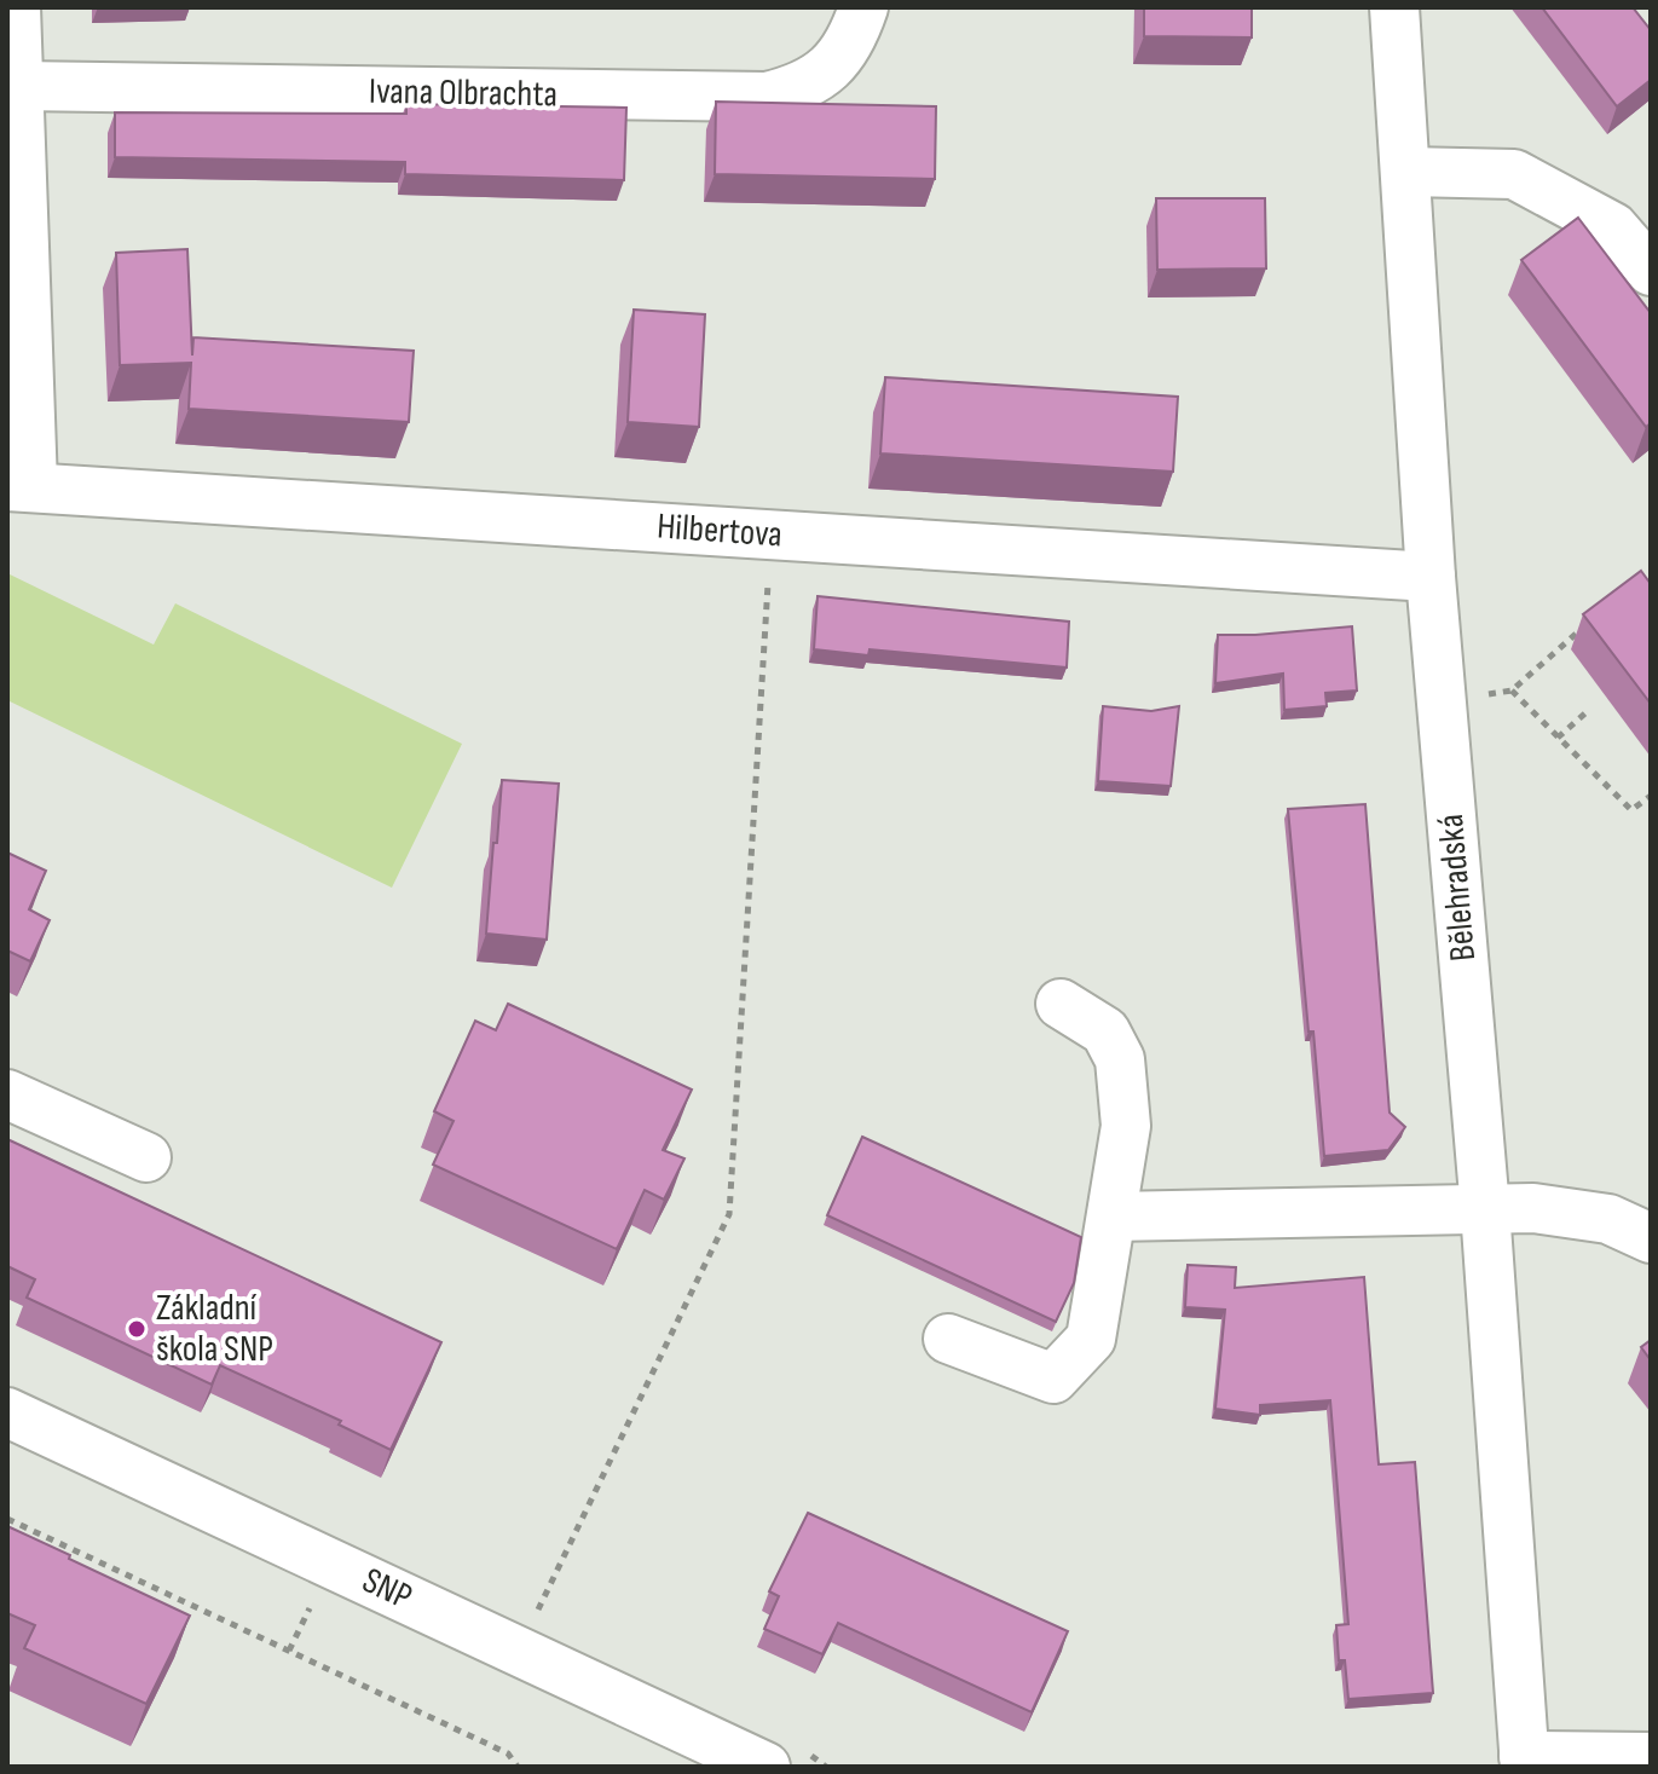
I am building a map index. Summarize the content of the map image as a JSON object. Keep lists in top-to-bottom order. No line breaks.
{"streets":{"street":["Ivana Olbrachta","Hilbertova","Bělehradská","SNP"]},"crossings":[["Hilbertova","Bělehradská"]],"places":["Základní škola SNP"]}
